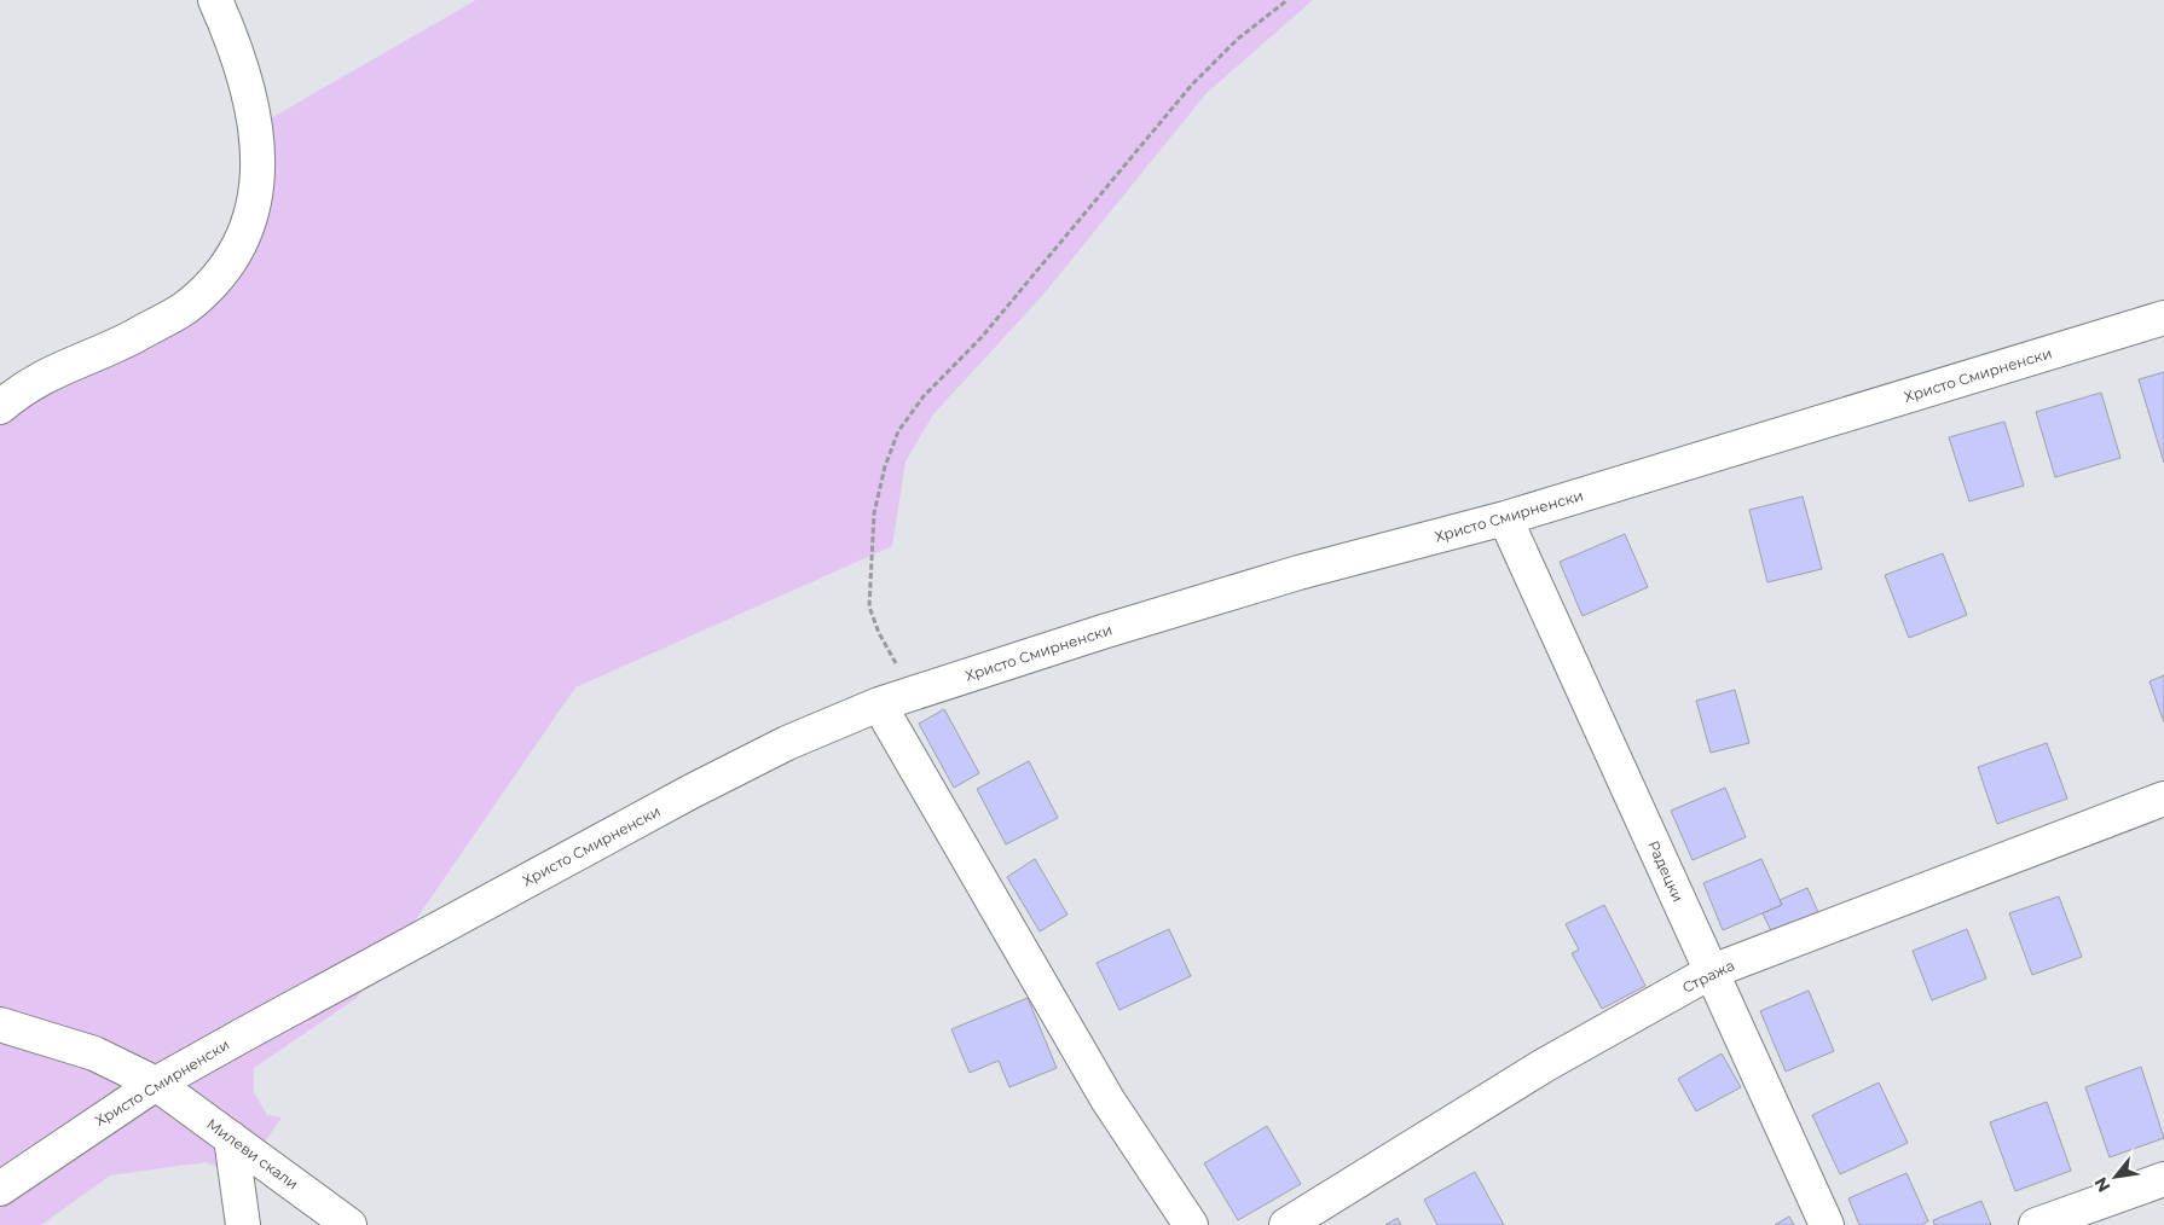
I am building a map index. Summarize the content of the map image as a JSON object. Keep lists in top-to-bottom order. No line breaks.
{"streets":{"street":["Христо Смирненски","Радецки","Стража","Милеви скали"]},"crossings":[["Христо Смирненски","Радецки"],["Христо Смирненски","Милеви скали"],["Радецки","Стража"]],"north":"bottom left"}
